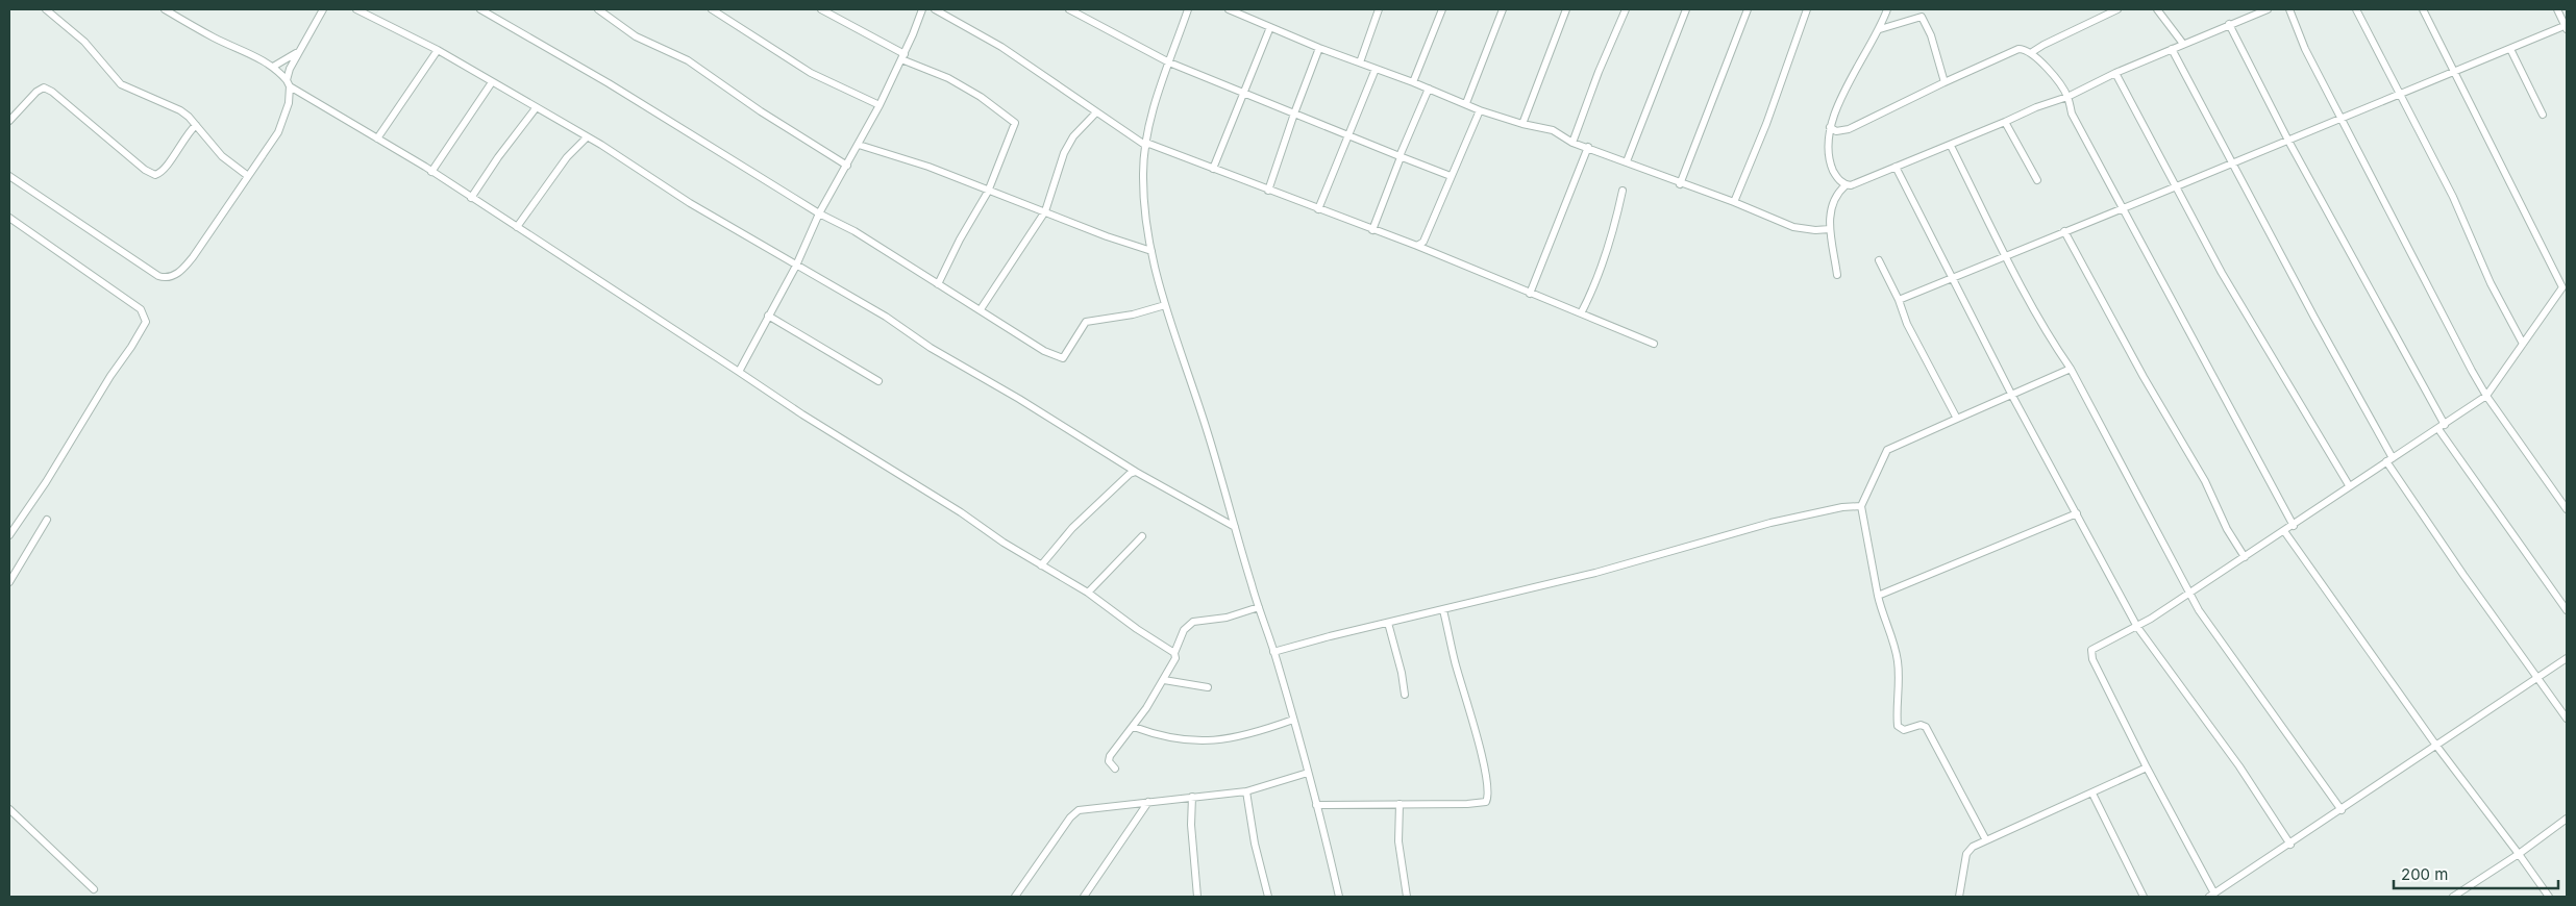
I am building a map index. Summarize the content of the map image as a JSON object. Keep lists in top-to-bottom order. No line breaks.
{"scale_bar":"200 m"}
